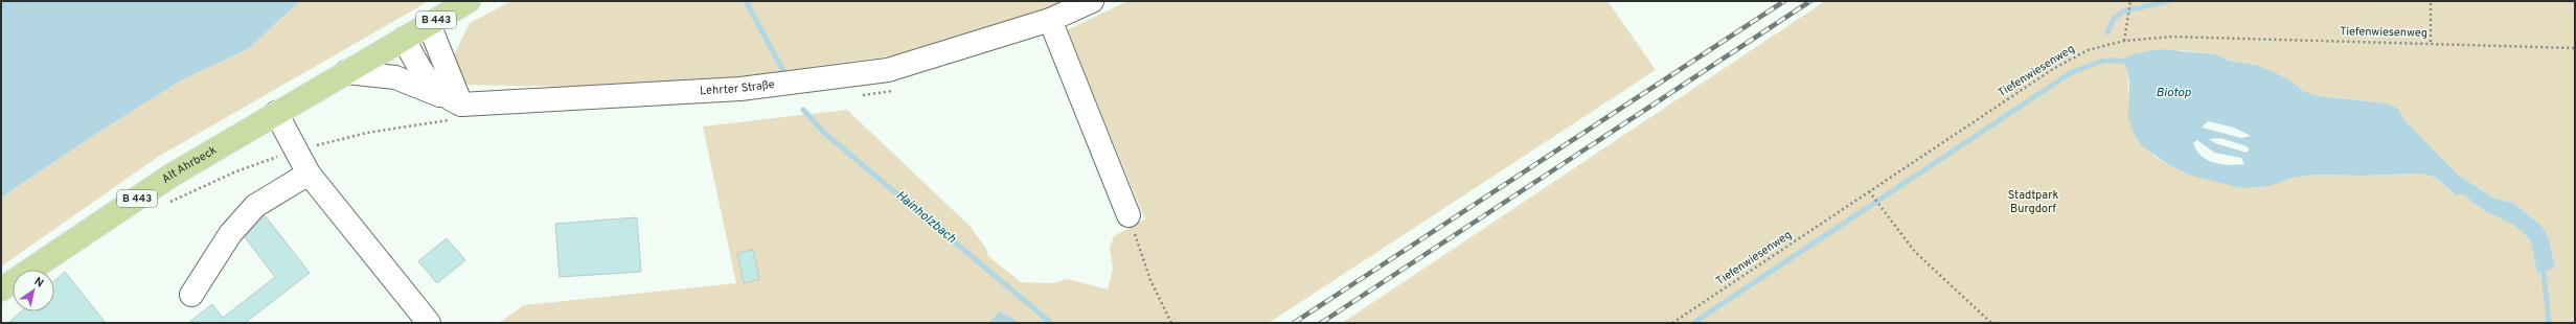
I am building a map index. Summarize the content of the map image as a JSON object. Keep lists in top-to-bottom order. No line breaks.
{"streets":{"main road":["B 443","Alt Ahrbeck"],"street":["Lehrter Straße"],"path":["Tiefenwiesenweg"]},"crossings":[["B 443","Alt Ahrbeck"]],"water":["Biotop","Hainholzbach"],"parks":["Stadtpark Burgdorf"],"north":"top right"}
